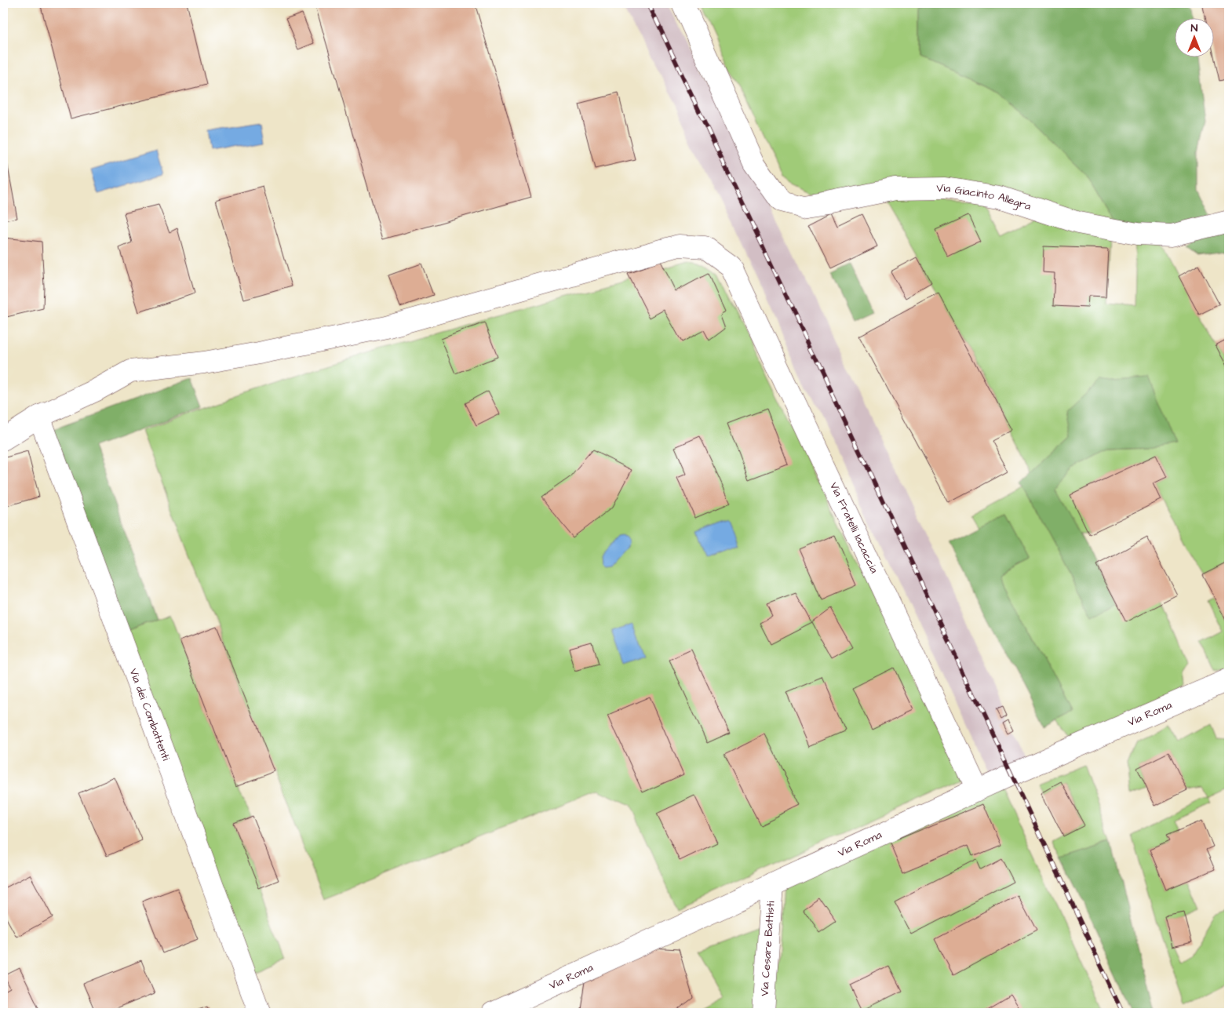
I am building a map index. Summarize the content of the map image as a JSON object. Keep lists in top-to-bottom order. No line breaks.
{"streets":{"street":["Via Giacinto Allegra","Via Fratelli Iacaccia","Via Roma","Via dei Combattenti","Via Cesare Battisti"]},"crossings":[["Via Fratelli Iacaccia","Via Roma"],["Via Fratelli Iacaccia","Via dei Combattenti"],["Via Roma","Via Cesare Battisti"]],"north":"top"}
